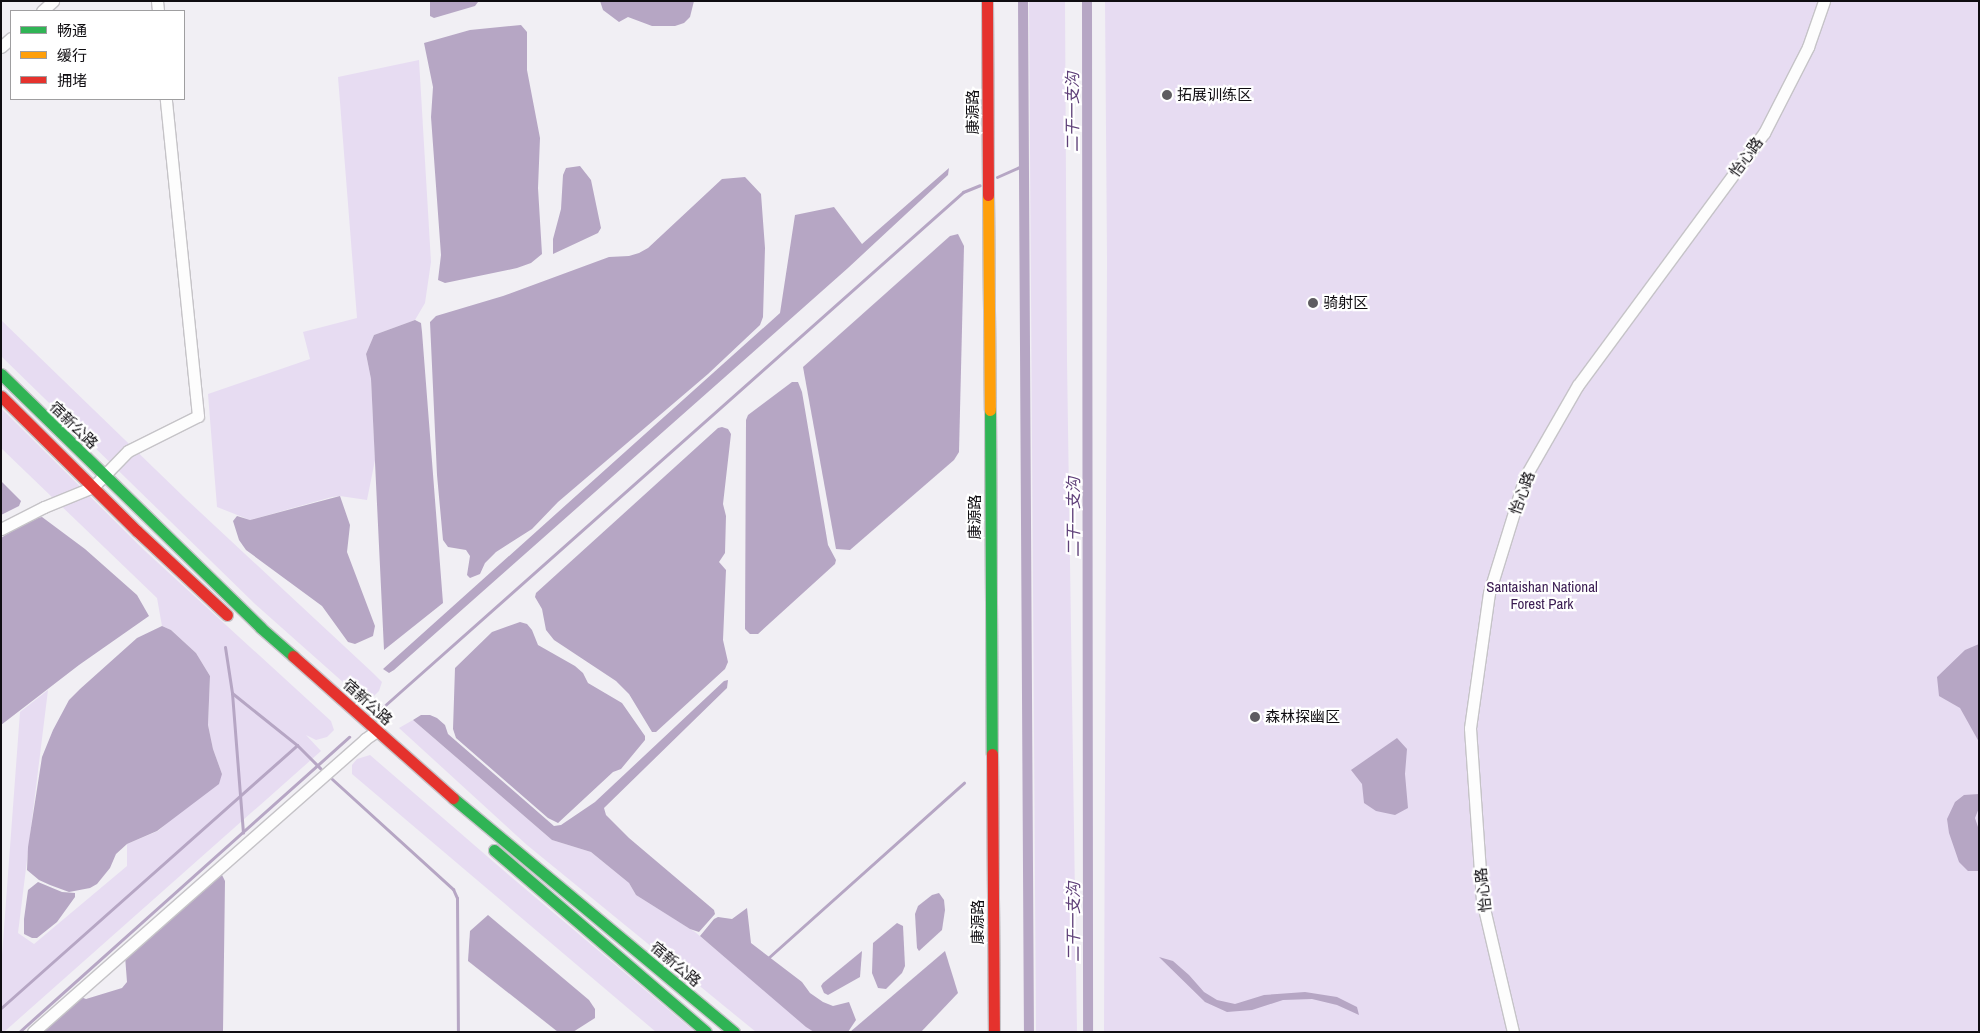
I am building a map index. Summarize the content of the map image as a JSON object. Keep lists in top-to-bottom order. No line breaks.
{"streets":{"main road":["康源路","宿新公路"],"street":["怡心路"]},"water":["二干一支沟"],"parks":["Santaishan National Forest Park"],"places":["拓展训练区","骑射区","森林探幽区"],"legend":["畅通","缓行","拥堵"]}
